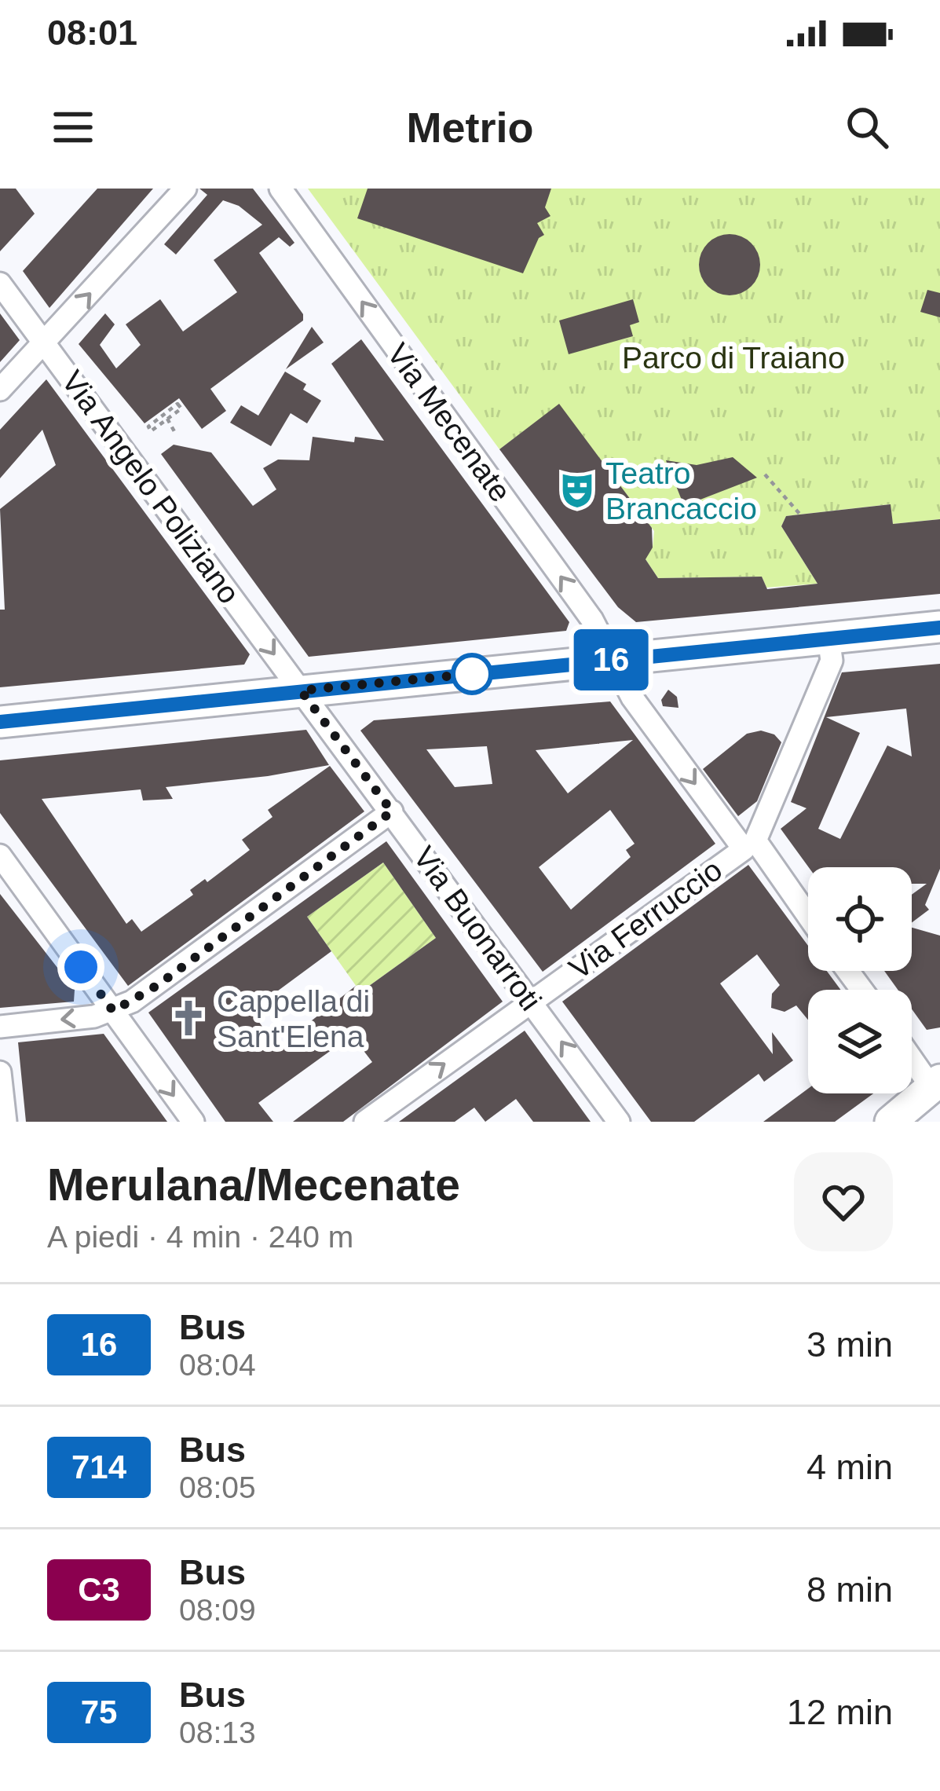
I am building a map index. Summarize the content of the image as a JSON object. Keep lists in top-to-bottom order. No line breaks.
{"streets":{"street":["Via Mecenate","Via Angelo Poliziano","Via Ferruccio","Via Buonarroti"]},"crossings":[["Via Mecenate","Via Ferruccio"],["Via Angelo Poliziano","Via Buonarroti"],["Via Ferruccio","Via Buonarroti"]],"one_way":["Via Angelo Poliziano","Via Ferruccio"],"parks":["Parco di Traiano"],"places":{"theatre":["Teatro Brancaccio"],"church":["Cappella di Sant'Elena"]},"lines":["bus line 16"],"page":{"status":"08:01","header":"Metrio","on_map":"16","heading":["Merulana/Mecenate","A piedi · 4 min · 240 m"],"list":[{"mark":"16","name":"Bus","note":"08:04","value":"3 min"},{"mark":"714","name":"Bus","note":"08:05","value":"4 min"},{"mark":"C3","name":"Bus","note":"08:09","value":"8 min"},{"mark":"75","name":"Bus","note":"08:13","value":"12 min"}]}}
